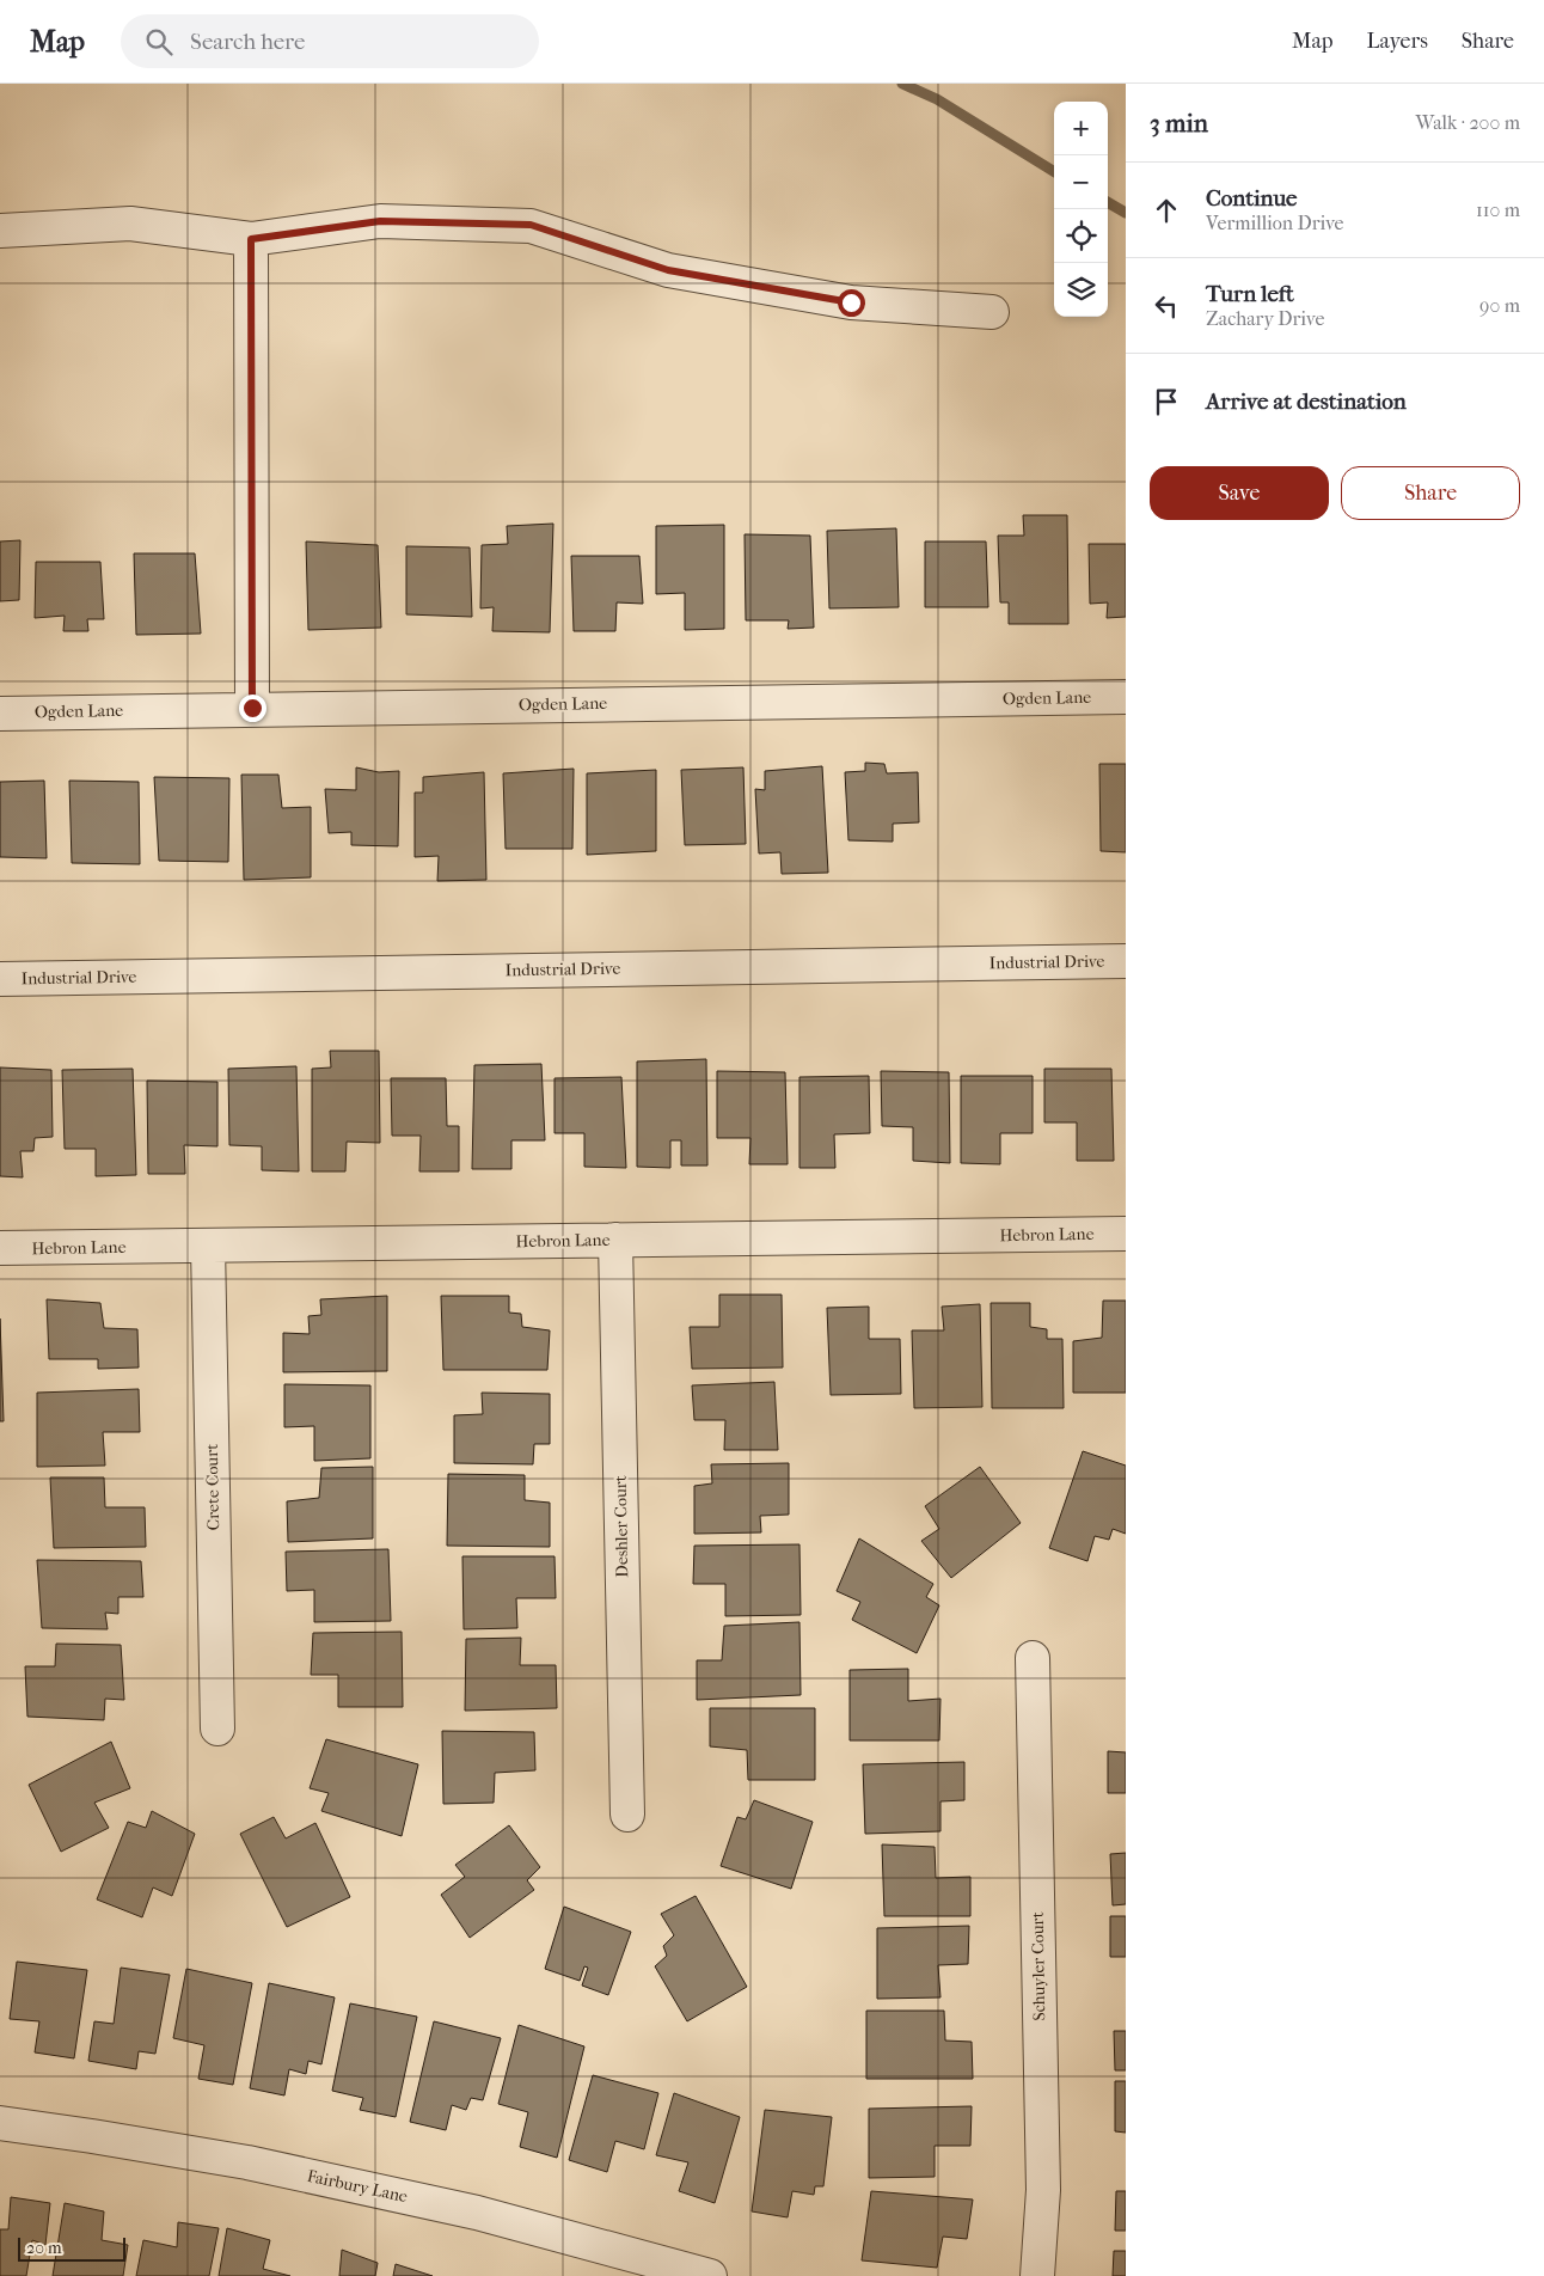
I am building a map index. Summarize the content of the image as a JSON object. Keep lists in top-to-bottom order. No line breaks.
{"streets":{"street":["Ogden Lane","Industrial Drive","Hebron Lane","Crete Court","Deshler Court","Schuyler Court","Fairbury Lane"]},"crossings":[["Hebron Lane","Crete Court"],["Hebron Lane","Deshler Court"]],"scale_bar":"20 m","page":{"header":"Map","search":"Search here","nav":["Map","Layers","Share"],"heading":["3 min","Walk · 200 m"],"map_buttons":["+","−"],"list":[["Continue","Vermillion Drive","110 m"],["Turn left","Zachary Drive","90 m"],"Arrive at destination"],"buttons":["Save","Share"],"scale":"20 m"}}
